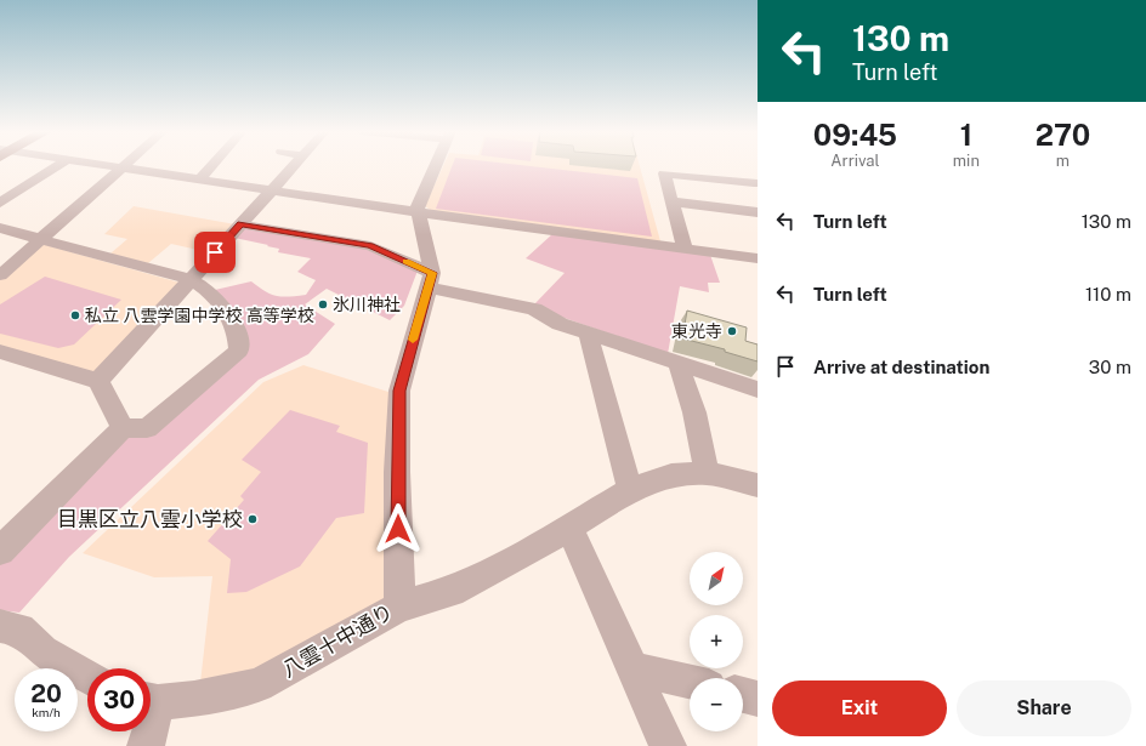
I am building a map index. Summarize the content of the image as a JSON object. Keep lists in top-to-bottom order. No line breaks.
{"streets":{"street":["八雲十中通り"]},"places":["氷川神社","私立 八雲学園中学校 高等学校","東光寺","目黒区立八雲小学校"],"north":"top right","page":{"turn":["130 m","Turn left"],"eta":["09:45","Arrival","1","min","270","m"],"list":[{"name":"Turn left","value":"130 m"},{"name":"Turn left","value":"110 m"},{"name":"Arrive at destination","value":"30 m"}],"map_buttons":["+","−"],"speed":"20 km/h","limit":"30","buttons":["Exit","Share"]}}
